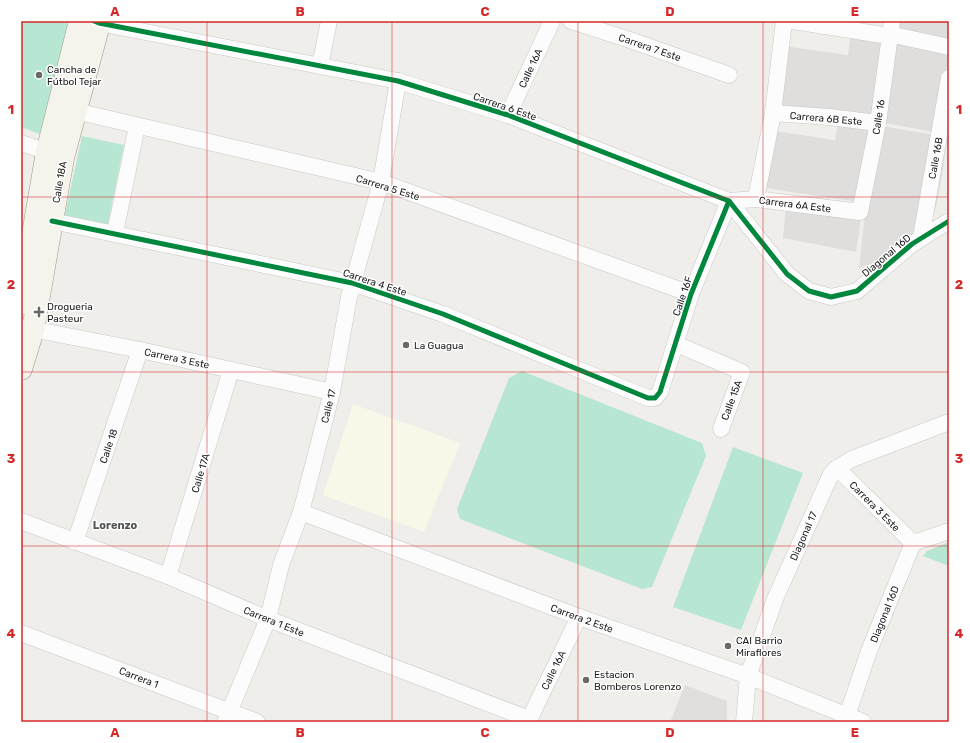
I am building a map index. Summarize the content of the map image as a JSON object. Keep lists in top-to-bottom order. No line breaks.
{"streets":{"main road":["Calle 18A"],"street":["Carrera 7 Este","Calle 16A","Carrera 6 Este","Calle 16","Carrera 6B Este","Calle 16B","Carrera 5 Este","Carrera 6A Este","Diagonal 16D","Carrera 4 Este","Calle 16F","Carrera 3 Este","Calle 15A","Calle 17","Calle 18","Calle 17A","Diagonal 17","Carrera 2 Este","Carrera 1 Este","Carrera 1"]},"crossings":[["Calle 16A","Carrera 6 Este"],["Calle 16A","Carrera 2 Este"],["Calle 16A","Carrera 1 Este"],["Carrera 6 Este","Calle 18A"],["Carrera 6 Este","Carrera 6A Este"],["Carrera 6 Este","Diagonal 16D"],["Carrera 6 Este","Calle 16F"],["Carrera 6 Este","Calle 17"],["Calle 16","Carrera 6B Este"],["Calle 16","Carrera 6A Este"],["Calle 16B","Diagonal 16D"],["Calle 18A","Carrera 5 Este"],["Calle 18A","Carrera 4 Este"],["Calle 18A","Carrera 3 Este"],["Carrera 5 Este","Calle 16F"],["Carrera 5 Este","Calle 17"],["Carrera 6A Este","Diagonal 16D"],["Carrera 6A Este","Calle 16F"],["Diagonal 16D","Calle 16F"],["Diagonal 16D","Carrera 3 Este"],["Diagonal 16D","Carrera 2 Este"],["Carrera 4 Este","Calle 16F"],["Carrera 4 Este","Calle 17"],["Calle 16F","Calle 15A"],["Carrera 3 Este","Calle 17"],["Carrera 3 Este","Calle 18"],["Carrera 3 Este","Calle 17A"],["Carrera 3 Este","Diagonal 17"],["Calle 17","Carrera 2 Este"],["Calle 17","Carrera 1 Este"],["Calle 17","Carrera 1"],["Calle 18","Carrera 1 Este"],["Calle 17A","Carrera 1 Este"],["Diagonal 17","Carrera 2 Este"]],"districts":["Lorenzo"],"places":{"other":["Cancha de Fútbol Tejar","La Guagua","CAI Barrio Miraflores","Estacion Bomberos Lorenzo"],"health":["Drogueria Pasteur"]},"grid":{"columns":["A","B","C","D","E"],"rows":["1","2","3","4"]}}
